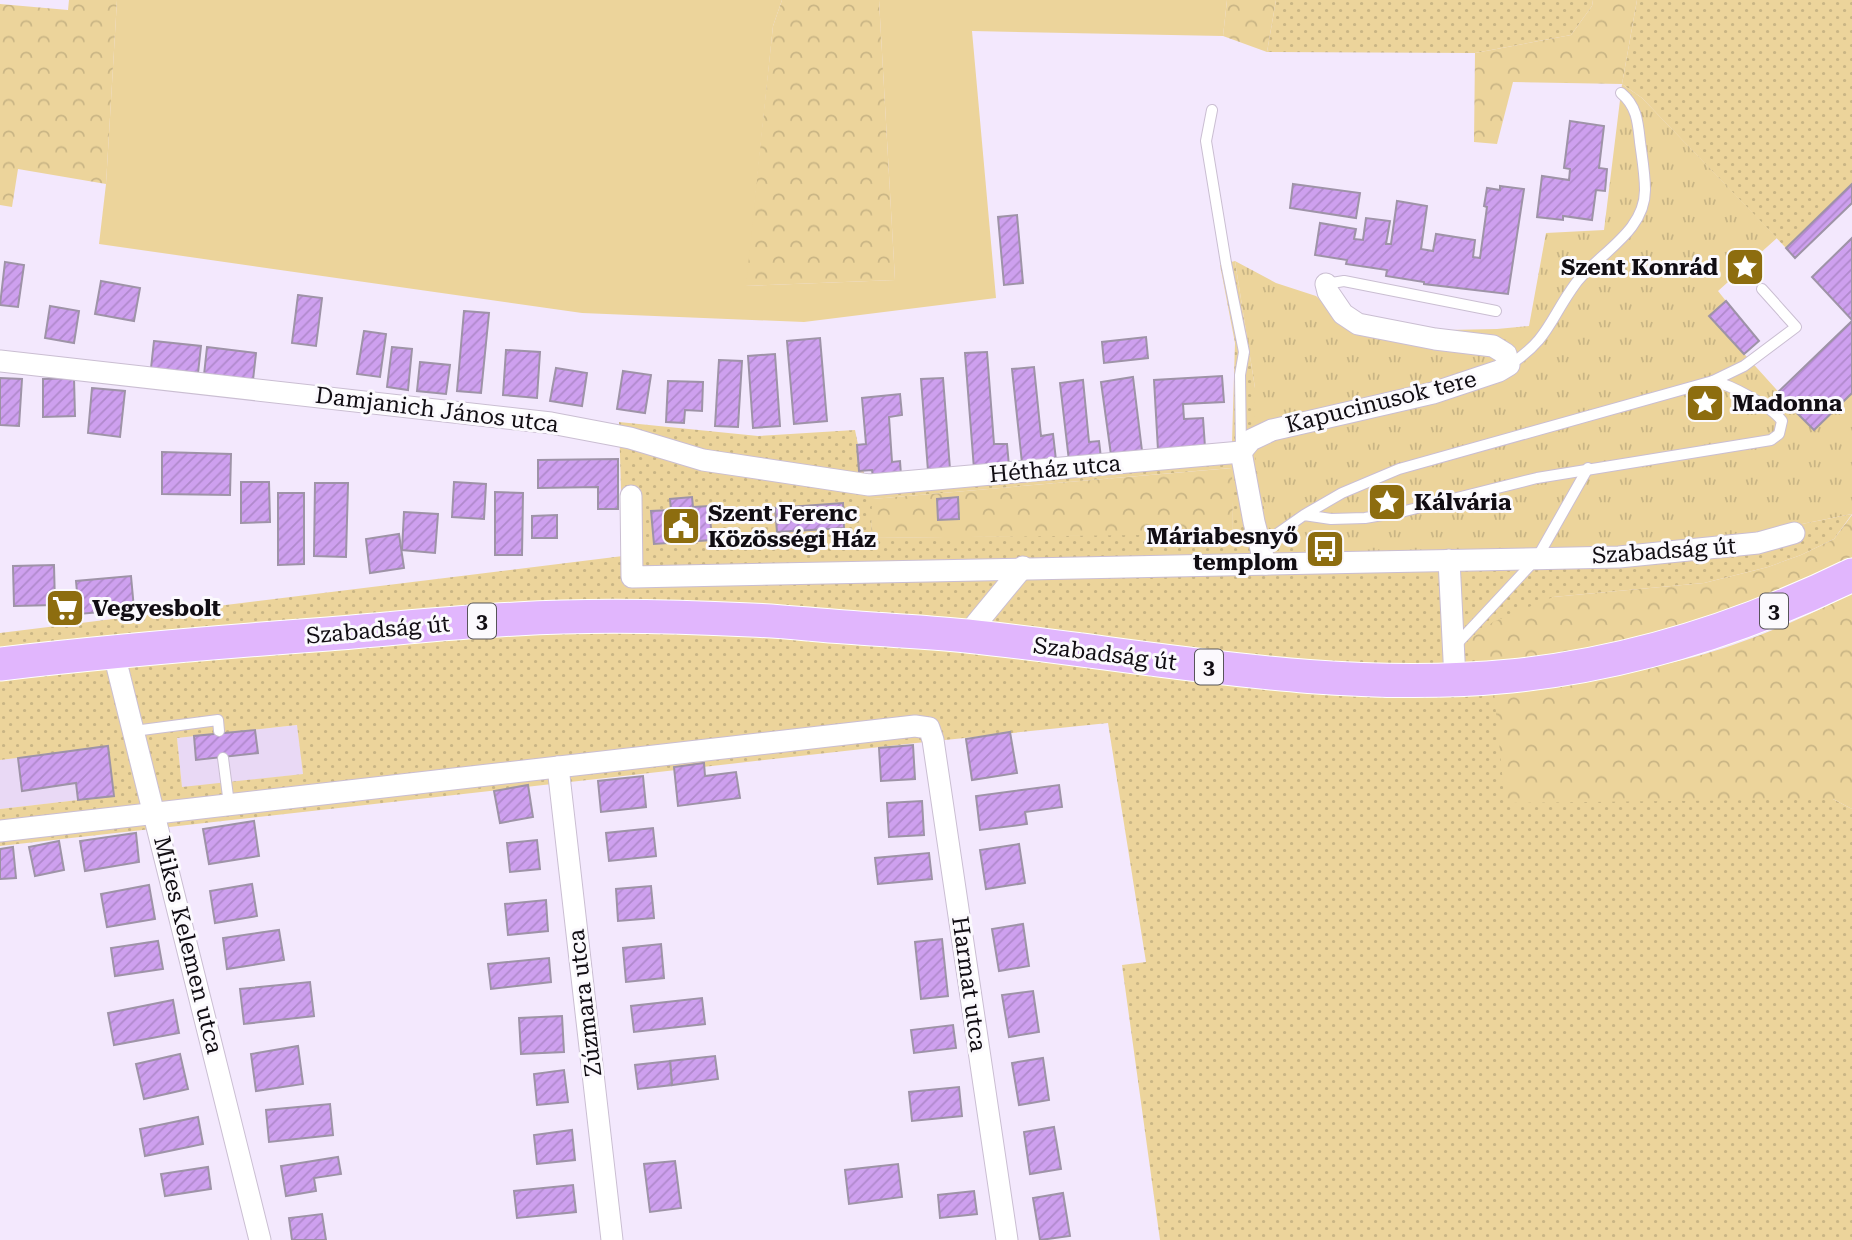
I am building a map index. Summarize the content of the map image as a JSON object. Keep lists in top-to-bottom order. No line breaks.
{"streets":{"main road":["Szabadság út","3"],"street":["Kapucinusok tere","Damjanich János utca","Hétház utca","Mikes Kelemen utca","Harmat utca","Zúzmara utca"]},"crossings":[["Kapucinusok tere","Hétház utca"],["Damjanich János utca","Hétház utca"],["Szabadság út","Mikes Kelemen utca"],["Harmat utca","Zúzmara utca"]],"places":{"place":["Szent Konrád","Madonna","Kálvária"],"public building":["Szent Ferenc Közösségi Ház"],"bus stop":["Máriabesnyő templom"],"supermarket":["Vegyesbolt"]}}
